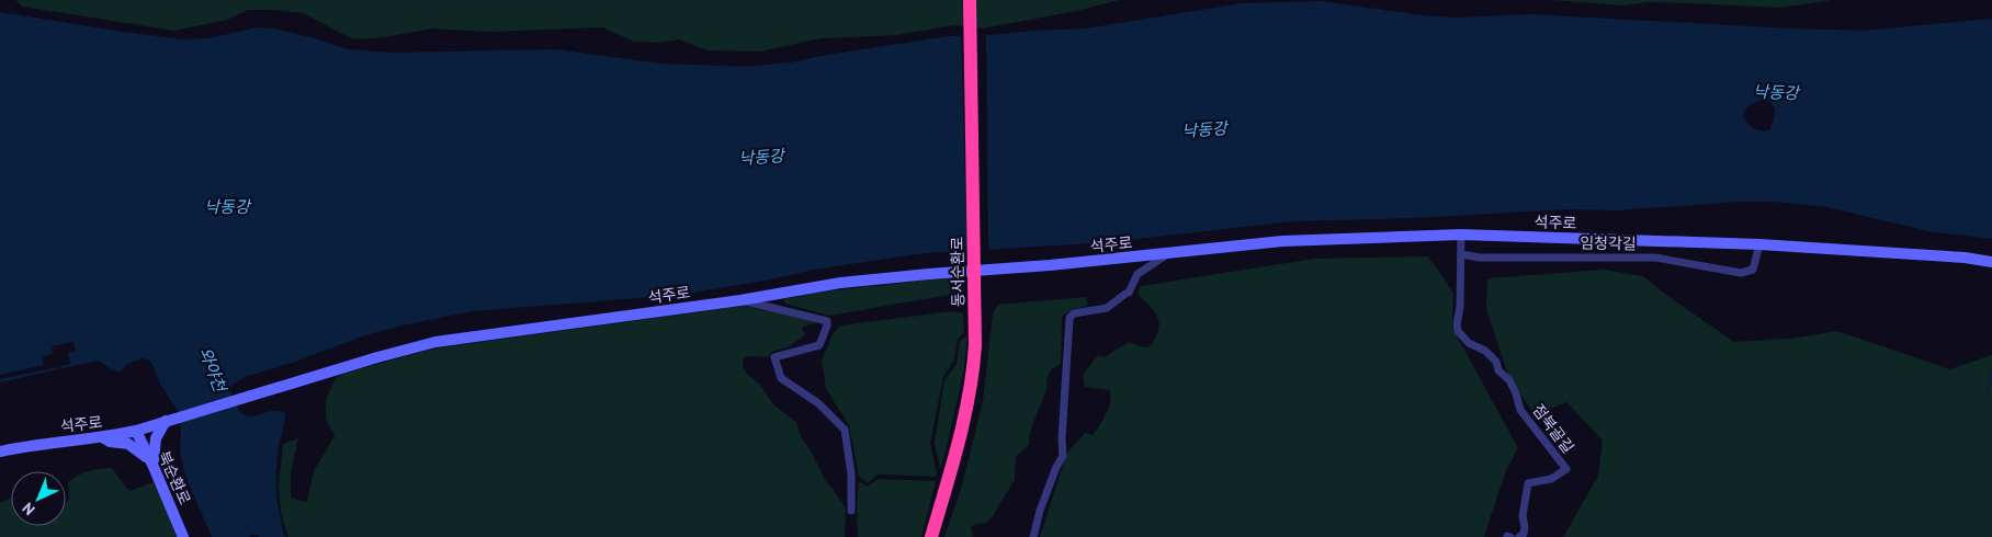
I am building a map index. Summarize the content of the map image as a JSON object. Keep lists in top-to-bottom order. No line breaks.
{"streets":{"highway":["동서순환로"],"street":["석주로","임청각길","점북골길","북순환로"]},"crossings":[["석주로","임청각길"],["석주로","점북골길"],["석주로","북순환로"],["임청각길","점북골길"]],"water":["낙동강","와야천"],"north":"bottom left"}
